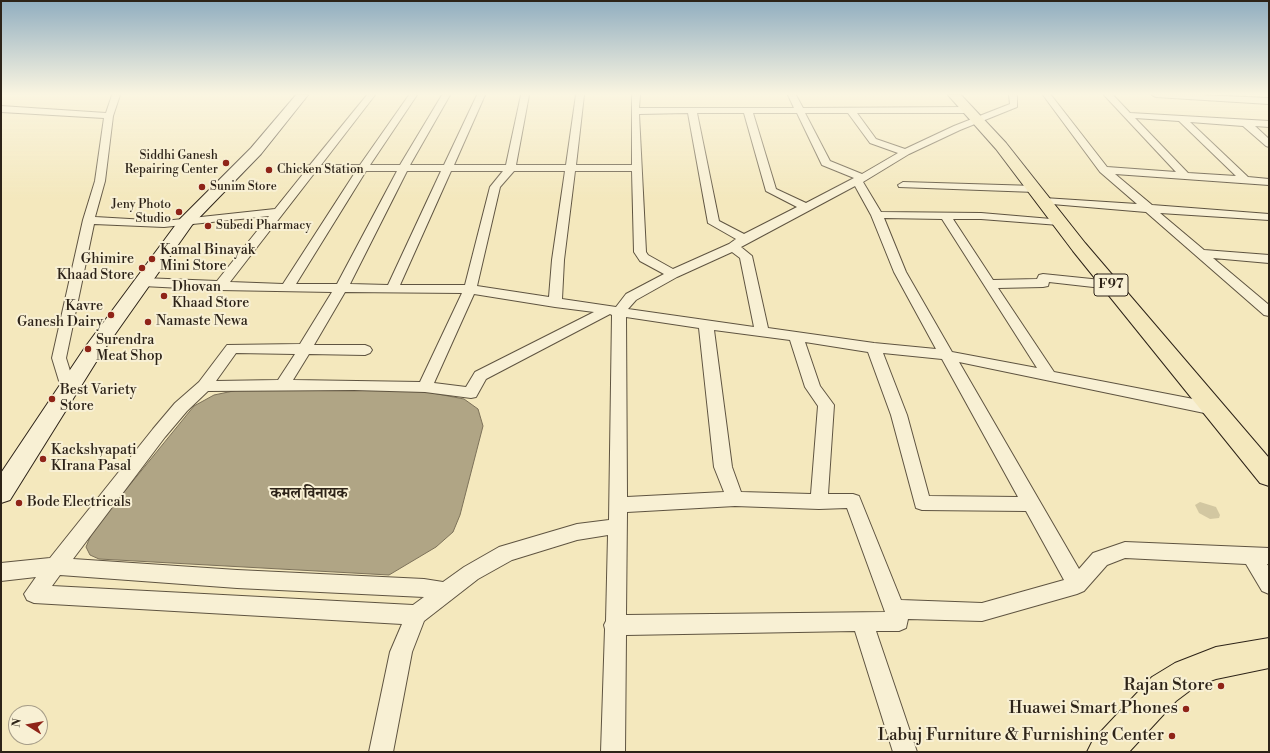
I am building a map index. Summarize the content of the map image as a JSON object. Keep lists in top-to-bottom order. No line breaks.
{"streets":{"main road":["F97"]},"districts":["कमल विनायक"],"places":["Siddhi Ganesh Repairing Center","Chicken Station","Sunim Store","Jeny Photo Studio","Subedi Pharmacy","Kamal Binayak Mini Store","Ghimire Khaad Store","Dhovan Khaad Store","Kavre Ganesh Dairy","Namaste Newa","Surendra Meat Shop","Best Variety Store","Kackshyapati KIrana Pasal","Bode Electricals","Rajan Store","Huawei Smart Phones","Labuj Furniture & Furnishing Center"],"north":"left"}
